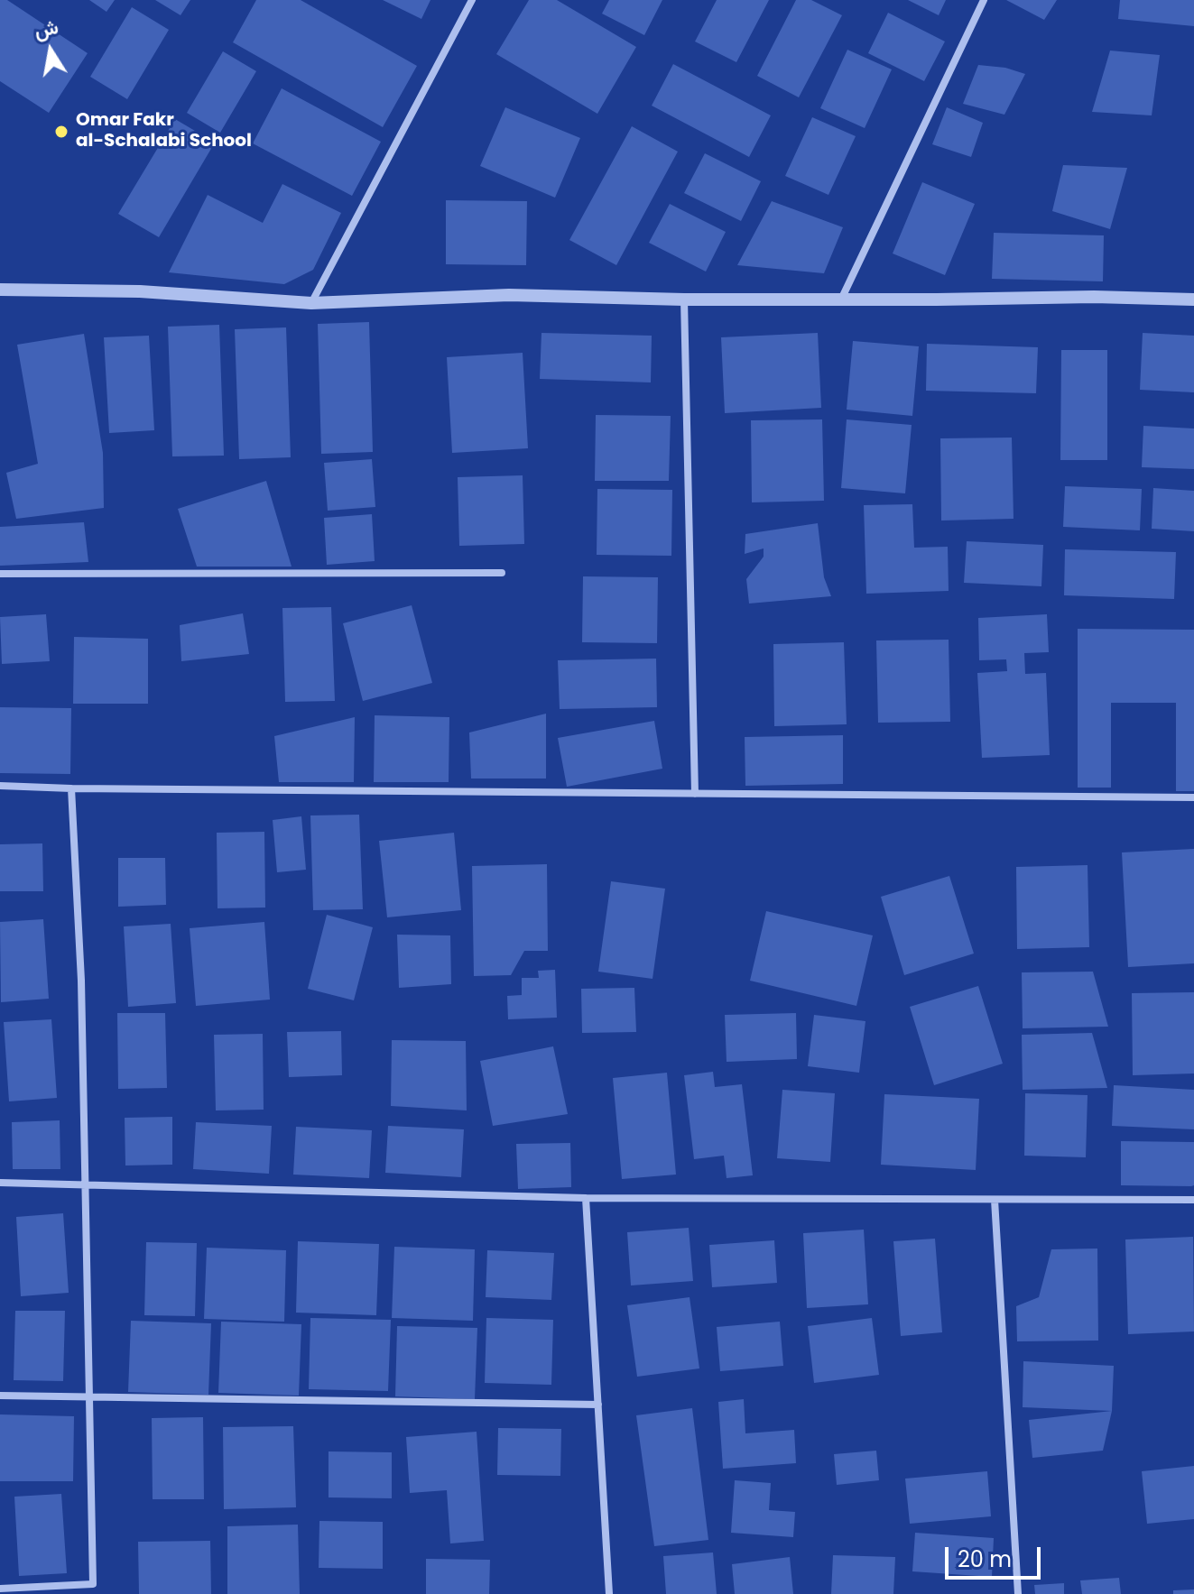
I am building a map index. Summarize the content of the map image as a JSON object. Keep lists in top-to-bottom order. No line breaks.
{"places":["Omar Fakr al-Schalabi School"],"scale_bar":"20 m","north":"top"}
